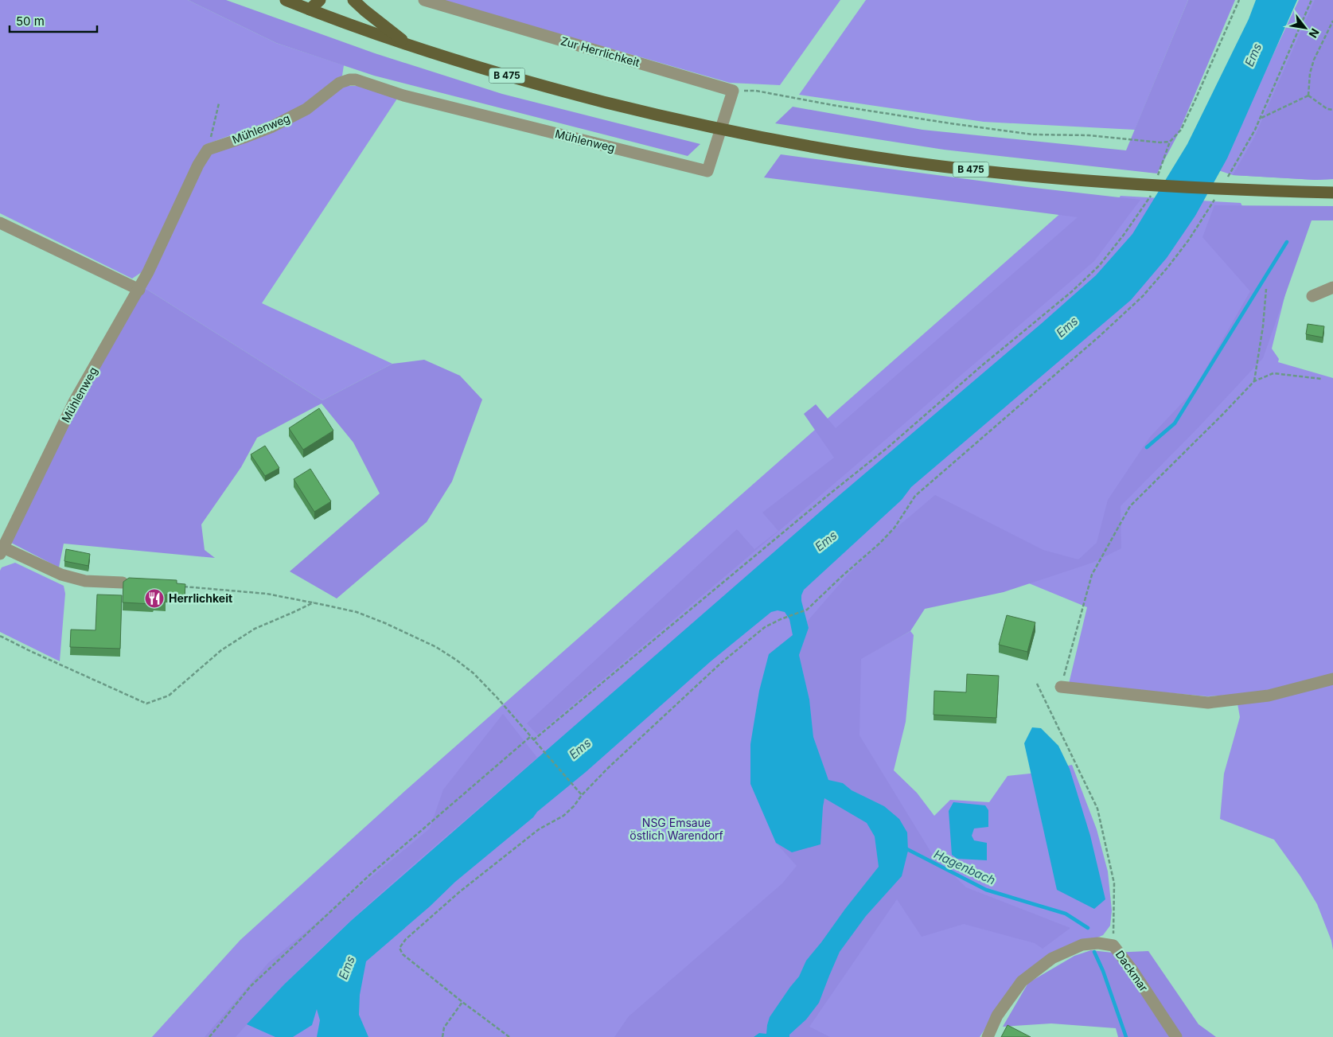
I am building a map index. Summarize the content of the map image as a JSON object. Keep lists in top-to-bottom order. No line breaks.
{"streets":{"main road":["B 475"],"street":["Zur Herrlichkeit","Mühlenweg","Dackmar"]},"crossings":[["Zur Herrlichkeit","Mühlenweg"]],"water":["Ems","Hagenbach"],"parks":["NSG Emsaue östlich Warendorf"],"places":{"restaurant":["Herrlichkeit"]},"scale_bar":"50 m","north":"bottom right"}
